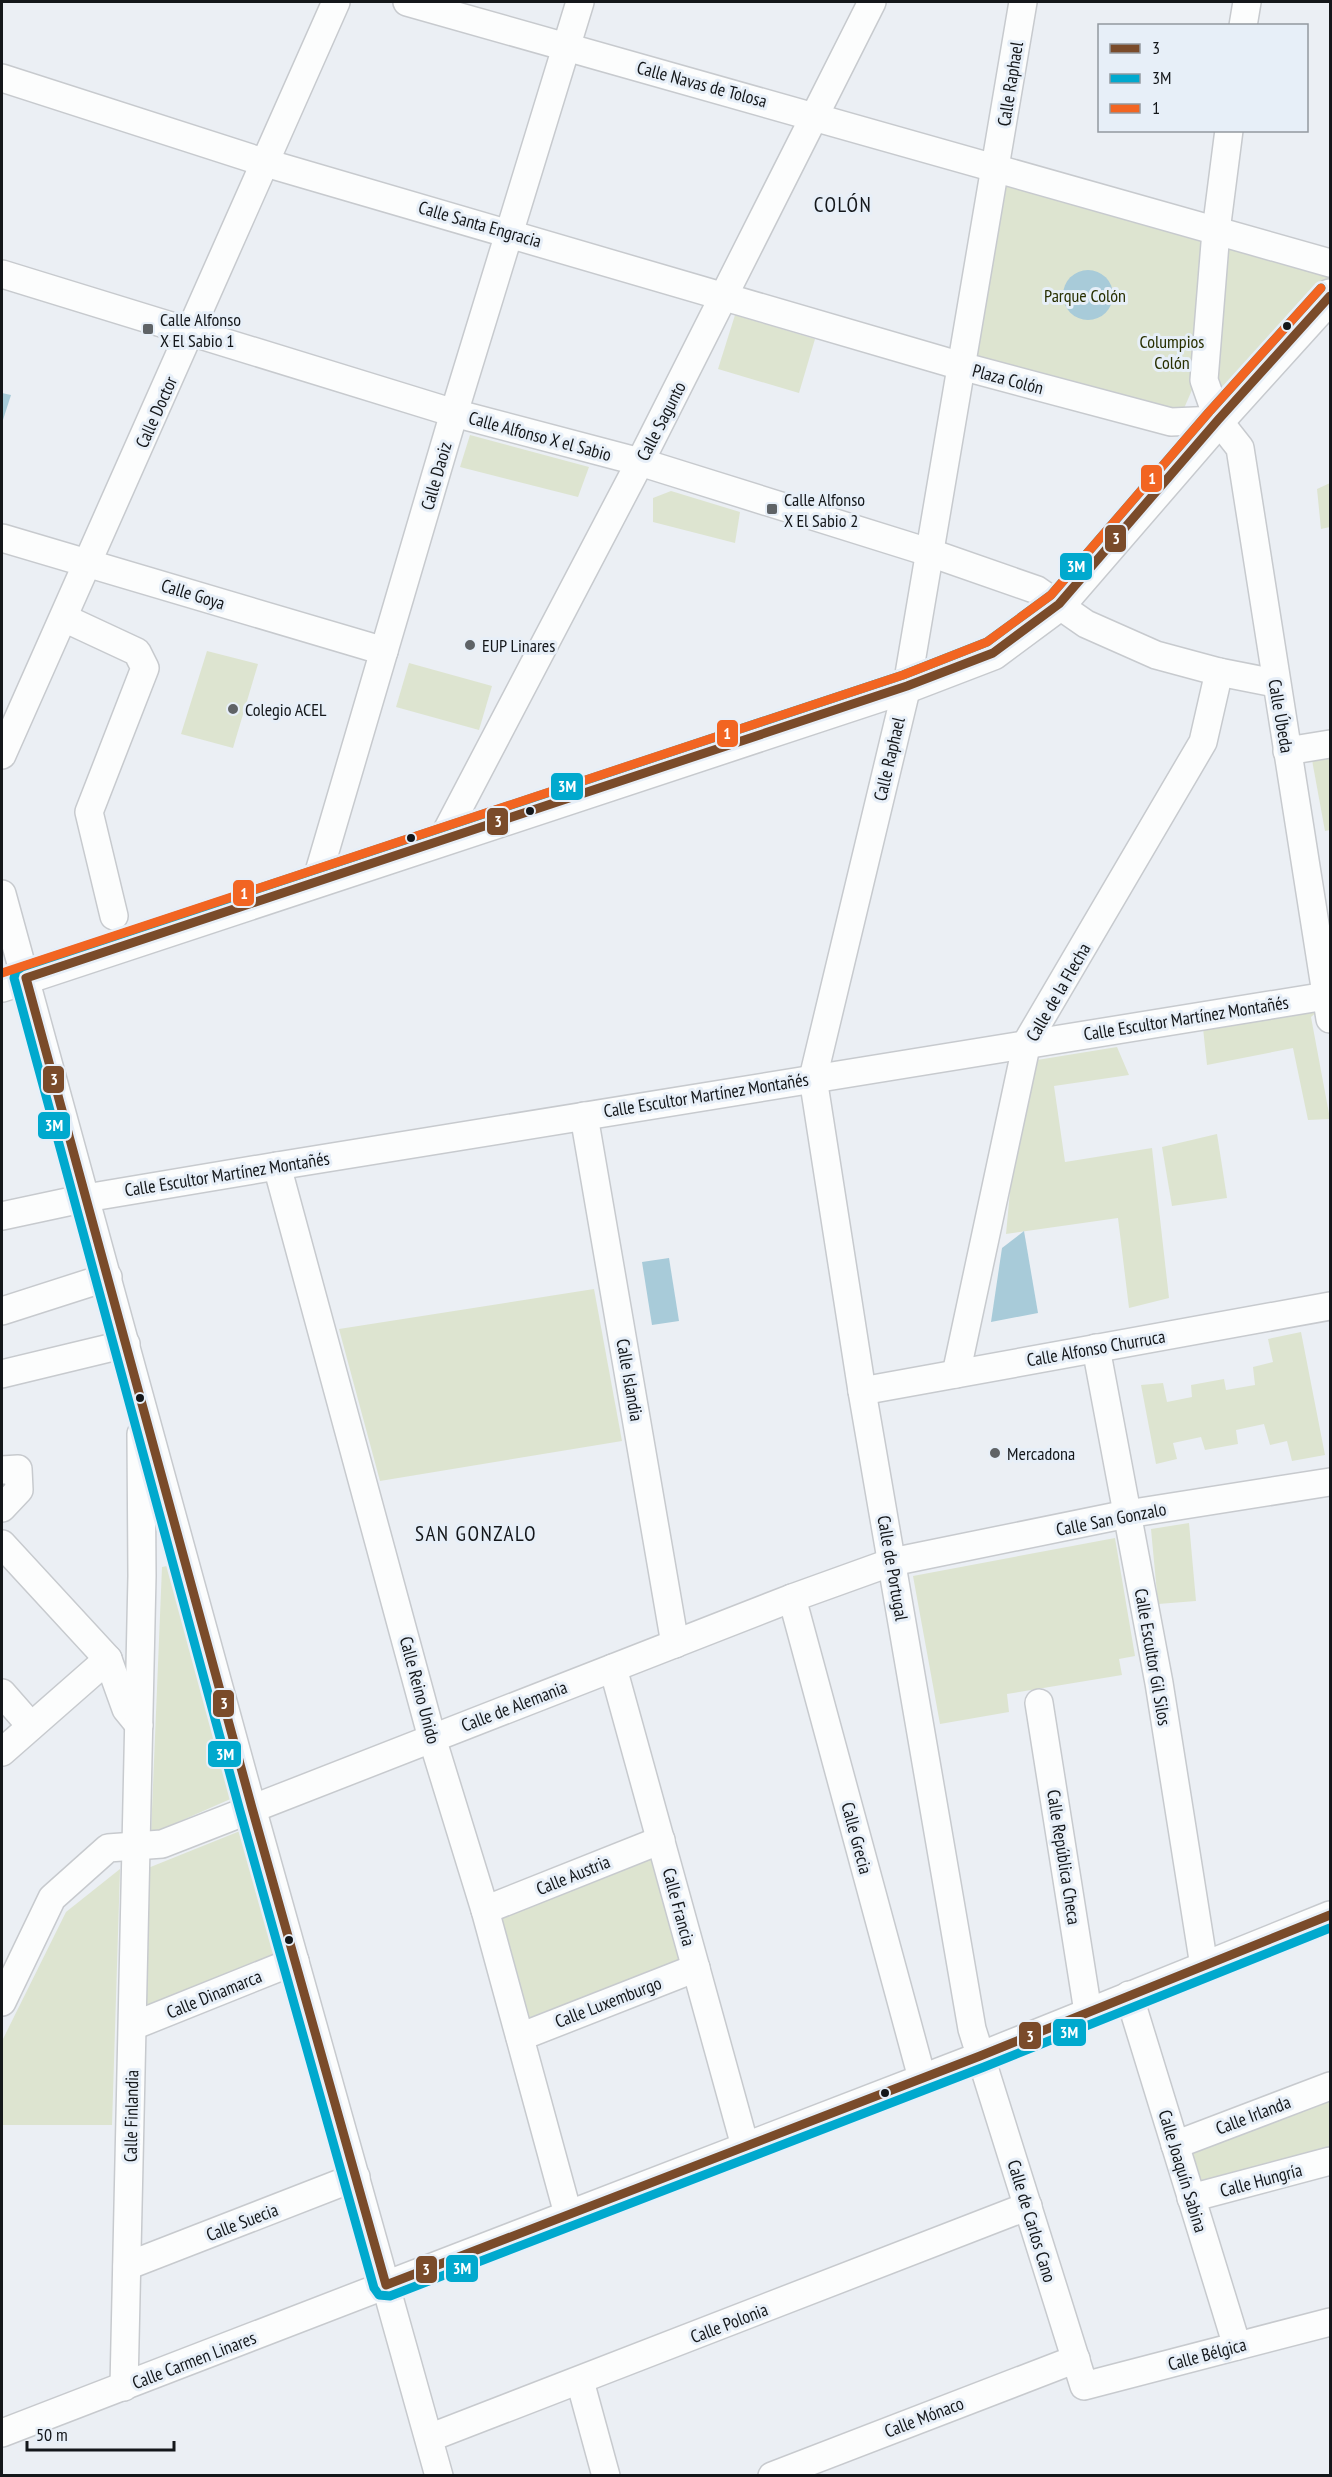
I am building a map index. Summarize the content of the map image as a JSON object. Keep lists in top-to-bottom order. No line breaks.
{"streets":{"street":["Calle Navas de Tolosa","Calle Raphael","Calle Santa Engracia","Plaza Colón","Calle Doctor","Calle Sagunto","Calle Alfonso X el Sabio","Calle Daoiz","Calle Goya","Calle Úbeda","Calle de la Flecha","Calle Escultor Martínez Montañés","Calle Alfonso Churruca","Calle Islandia","Calle San Gonzalo","Calle de Portugal","Calle Escultor Gil Silos","Calle Reino Unido","Calle de Alemania","Calle Grecia","Calle República Checa","Calle Austria","Calle Francia","Calle Dinamarca","Calle Luxemburgo","Calle Irlanda","Calle Finlandia","Calle Joaquín Sabina","Calle Hungría","Calle de Carlos Cano","Calle Suecia","Calle Polonia","Calle Bélgica","Calle Carmen Linares","Calle Mónaco"]},"crossings":[["Calle Navas de Tolosa","Calle Raphael"],["Calle Navas de Tolosa","Plaza Colón"],["Calle Navas de Tolosa","Calle Sagunto"],["Calle Navas de Tolosa","Calle Daoiz"],["Calle Raphael","Calle Santa Engracia"],["Calle Raphael","Plaza Colón"],["Calle Raphael","Calle Alfonso X el Sabio"],["Calle Raphael","Calle Escultor Martínez Montañés"],["Calle Raphael","Calle de Portugal"],["Calle Santa Engracia","Plaza Colón"],["Calle Santa Engracia","Calle Doctor"],["Calle Santa Engracia","Calle Sagunto"],["Calle Santa Engracia","Calle Daoiz"],["Plaza Colón","Calle Úbeda"],["Calle Doctor","Calle Alfonso X el Sabio"],["Calle Doctor","Calle Goya"],["Calle Sagunto","Calle Alfonso X el Sabio"],["Calle Alfonso X el Sabio","Calle Daoiz"],["Calle Alfonso X el Sabio","Calle Úbeda"],["Calle Alfonso X el Sabio","Calle de la Flecha"],["Calle Daoiz","Calle Goya"],["Calle Úbeda","Calle Escultor Martínez Montañés"],["Calle de la Flecha","Calle Escultor Martínez Montañés"],["Calle de la Flecha","Calle Alfonso Churruca"],["Calle Escultor Martínez Montañés","Calle Islandia"],["Calle Escultor Martínez Montañés","Calle de Portugal"],["Calle Escultor Martínez Montañés","Calle Reino Unido"],["Calle Alfonso Churruca","Calle de Portugal"],["Calle Alfonso Churruca","Calle Escultor Gil Silos"],["Calle Islandia","Calle de Alemania"],["Calle San Gonzalo","Calle de Portugal"],["Calle San Gonzalo","Calle Escultor Gil Silos"],["Calle San Gonzalo","Calle de Alemania"],["Calle de Portugal","Calle de Alemania"],["Calle de Portugal","Calle de Carlos Cano"],["Calle de Portugal","Calle Carmen Linares"],["Calle Escultor Gil Silos","Calle Carmen Linares"],["Calle Reino Unido","Calle de Alemania"],["Calle Reino Unido","Calle Austria"],["Calle Reino Unido","Calle Luxemburgo"],["Calle Reino Unido","Calle Carmen Linares"],["Calle de Alemania","Calle Grecia"],["Calle de Alemania","Calle Francia"],["Calle de Alemania","Calle Finlandia"],["Calle Grecia","Calle Carmen Linares"],["Calle República Checa","Calle Carmen Linares"],["Calle Austria","Calle Francia"],["Calle Francia","Calle Luxemburgo"],["Calle Francia","Calle Carmen Linares"],["Calle Dinamarca","Calle Finlandia"],["Calle Irlanda","Calle Joaquín Sabina"],["Calle Finlandia","Calle Suecia"],["Calle Finlandia","Calle Carmen Linares"],["Calle Joaquín Sabina","Calle Hungría"],["Calle Joaquín Sabina","Calle Bélgica"],["Calle Joaquín Sabina","Calle Carmen Linares"],["Calle de Carlos Cano","Calle Polonia"],["Calle de Carlos Cano","Calle Bélgica"],["Calle de Carlos Cano","Calle Carmen Linares"],["Calle de Carlos Cano","Calle Mónaco"]],"districts":["COLÓN","SAN GONZALO"],"parks":["Parque Colón","Columpios Colón"],"places":{"transit":["Calle Alfonso X El Sabio 1","Calle Alfonso X El Sabio 2"],"other":["EUP Linares","Colegio ACEL","Mercadona"]},"lines":["transit line 3M","transit line 1","transit line 3"],"legend":["3","3M","1"],"scale_bar":"50 m"}
